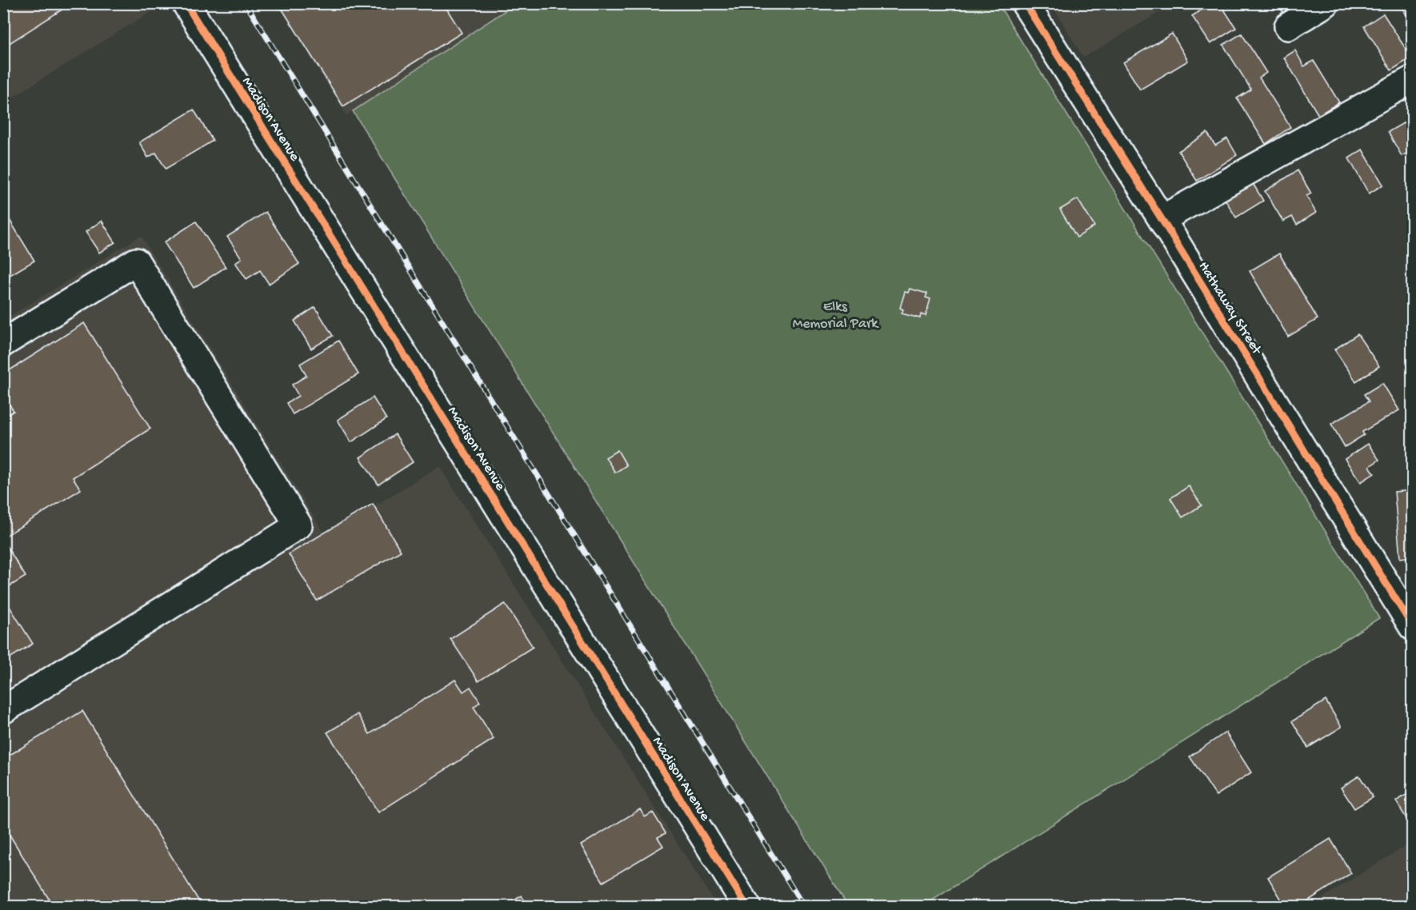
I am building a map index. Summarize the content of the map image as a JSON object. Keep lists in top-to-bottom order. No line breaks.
{"streets":{"street":["Madison Avenue","Hathaway Street"]},"parks":["Elks Memorial Park"]}
